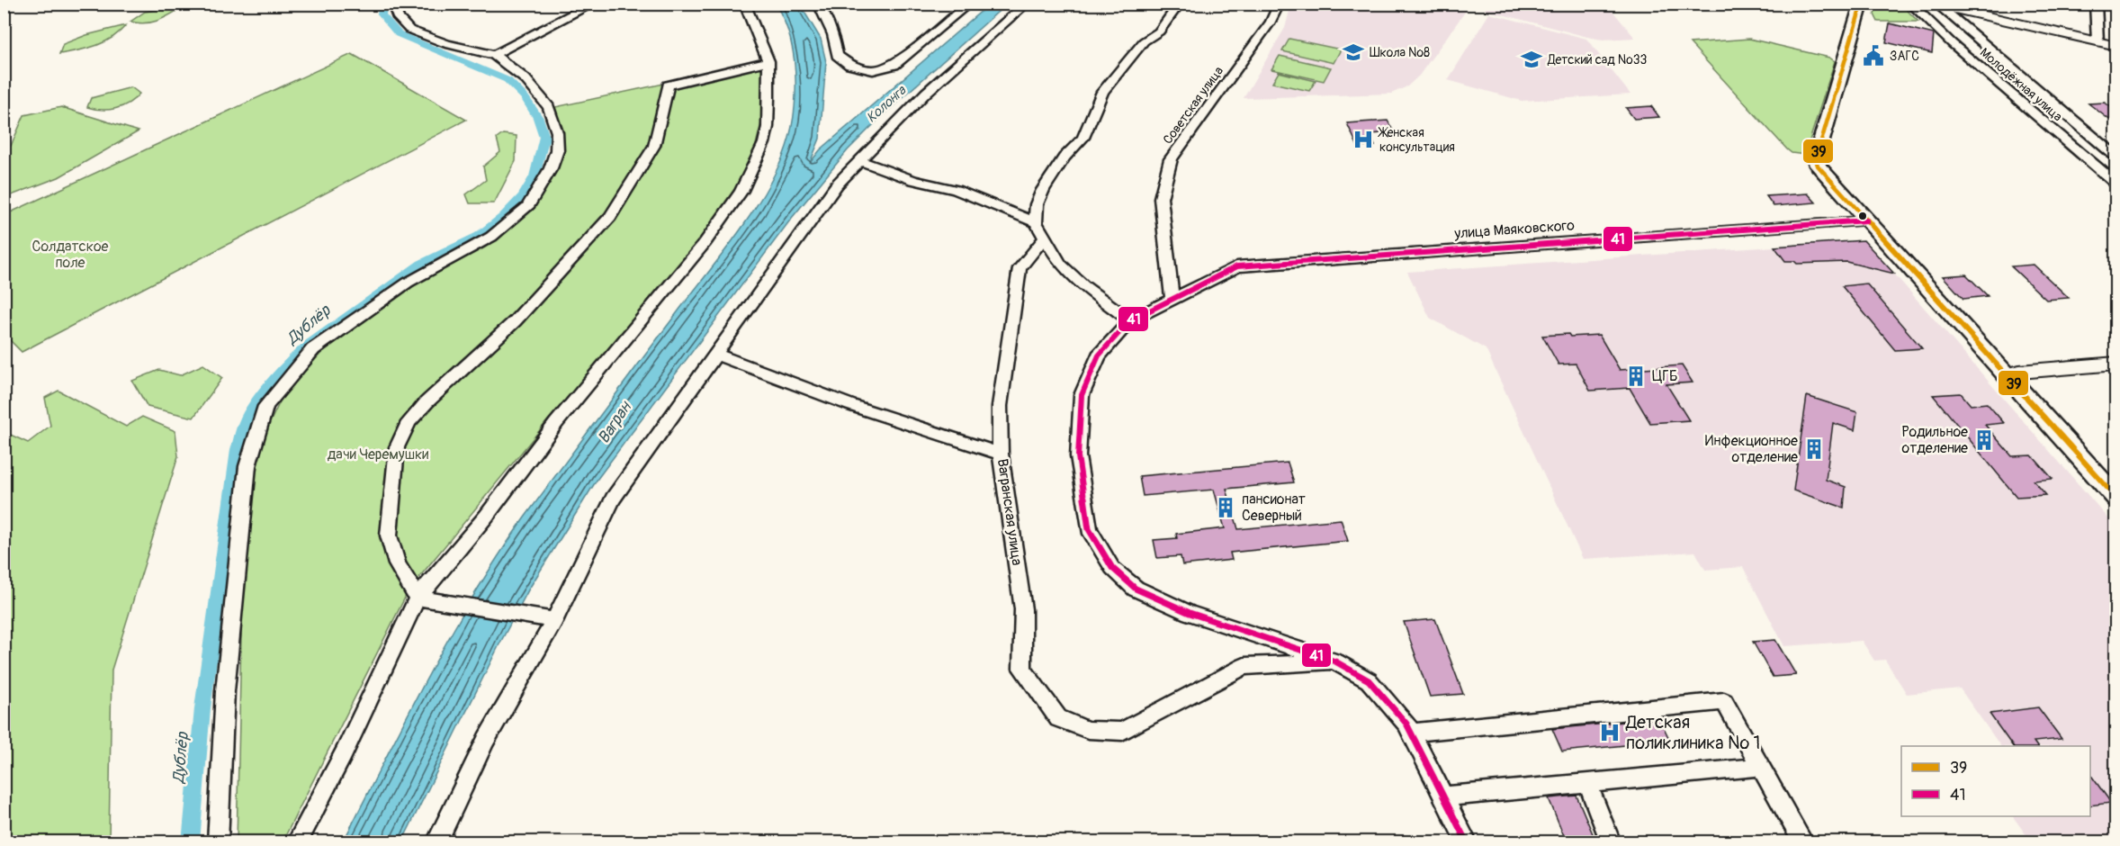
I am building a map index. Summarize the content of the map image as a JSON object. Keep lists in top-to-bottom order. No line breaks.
{"streets":{"street":["Молодёжная улица","Советская улица","улица Маяковского","Вагранская улица"]},"crossings":[["Советская улица","улица Маяковского"]],"water":["Колонга","Дублёр","Вагран"],"parks":["Солдатское поле","дачи Черемушки"],"places":{"school or university":["Школа №8","Детский сад №33"],"public building":["ЗАГС"],"hospital":["Женская консультация","Детская поликлиника № 1"],"building":["ЦГБ","Родильное отделение","Инфекционное отделение","пансионат Северный"]},"lines":["transit line 39","transit line 41"],"legend":["39","41"]}
